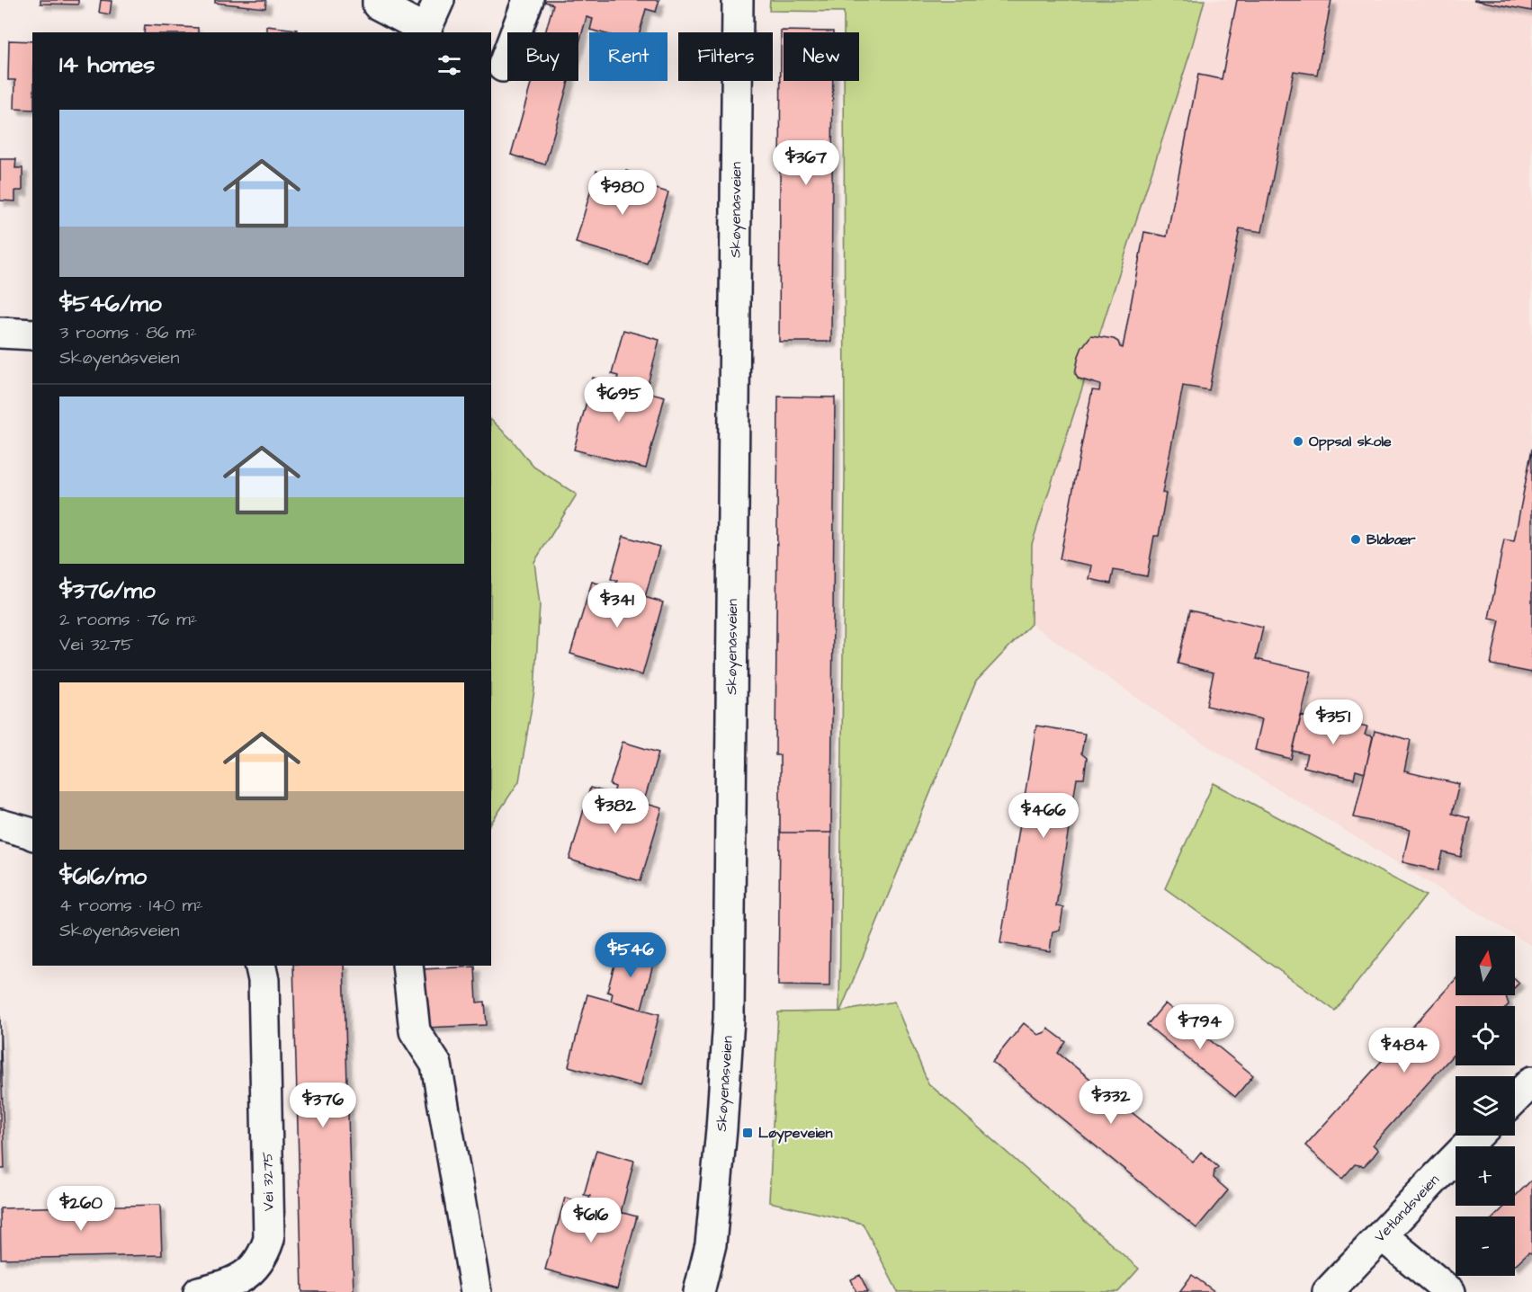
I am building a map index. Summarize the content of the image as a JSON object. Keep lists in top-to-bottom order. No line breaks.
{"streets":{"street":["Skøyenåsveien","Vei 3275","Vetlandsveien"]},"places":{"other":["Oppsal skole","Blåbær"],"transit":["Løypeveien"]},"north":"top","page":{"chip":["Buy","Rent","Filters","New"],"heading":"14 homes","list":[{"name":"$546/mo","note":"3 rooms · 86 m² · Skøyenåsveien"},{"name":"$376/mo","note":"2 rooms · 76 m² · Vei 3275"},{"name":"$616/mo","note":"4 rooms · 140 m² · Skøyenåsveien"}],"price":["$367","$980","$695","$341","$351","$382","$466","$546","$794","$484","$332","$376","$260","$616"],"map_buttons":["+","−"]}}
